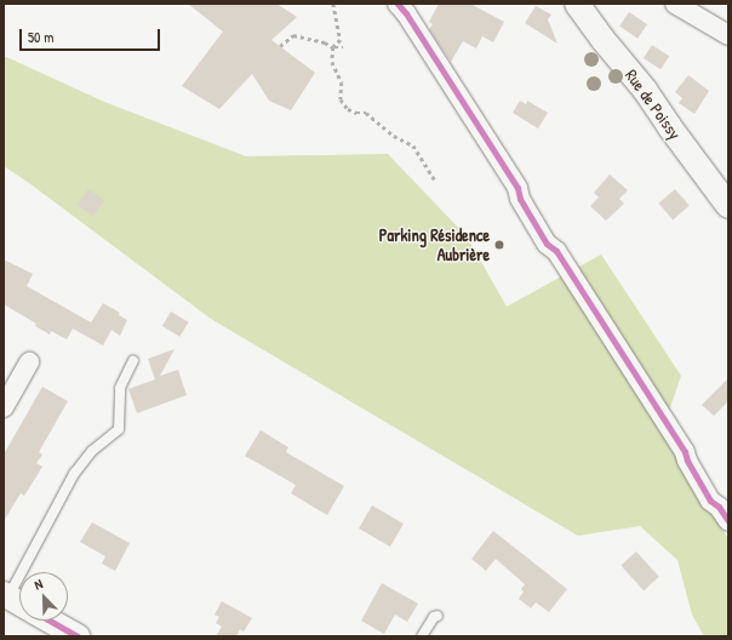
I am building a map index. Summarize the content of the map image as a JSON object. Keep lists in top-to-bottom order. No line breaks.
{"streets":{"street":["Rue de Poissy"]},"places":["Parking Résidence Aubrière"],"scale_bar":"50 m","north":"top left"}
